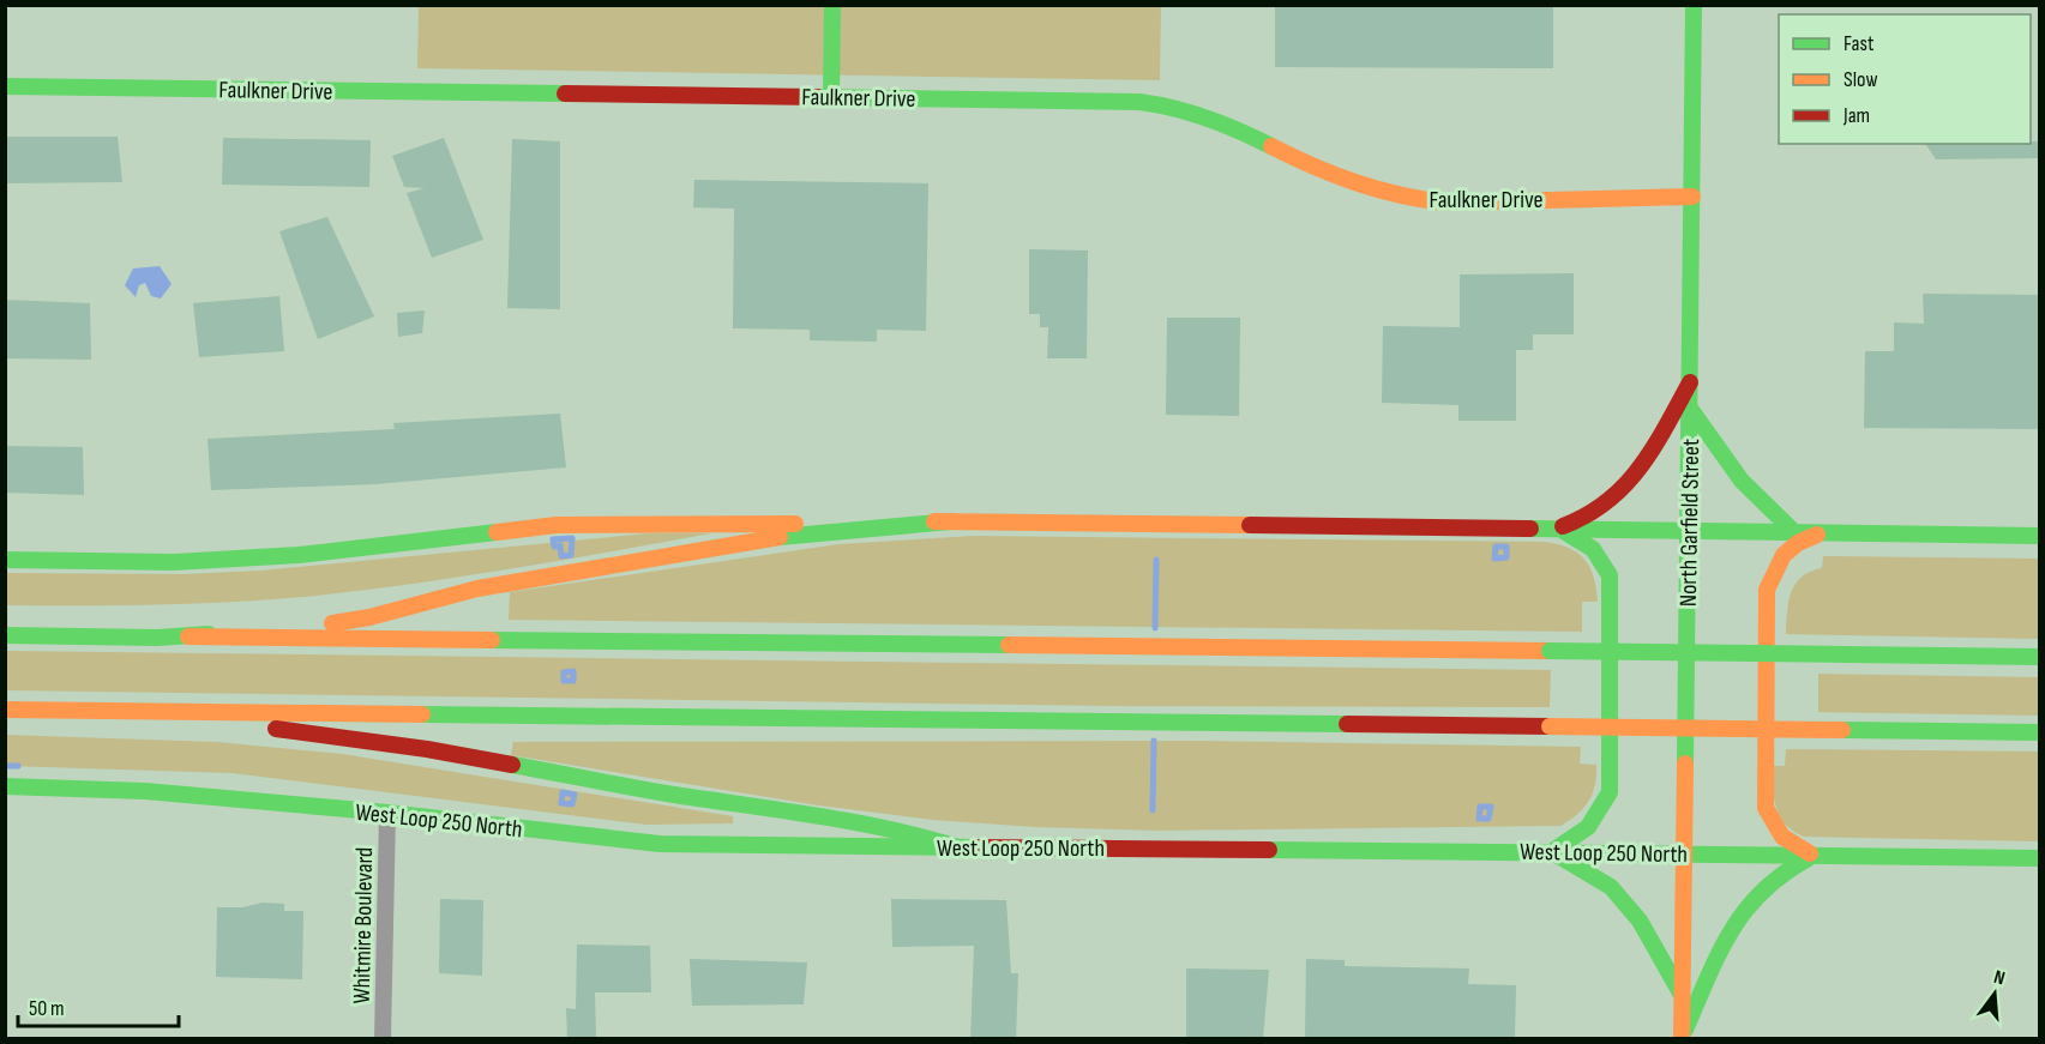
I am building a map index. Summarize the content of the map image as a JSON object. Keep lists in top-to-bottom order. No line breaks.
{"streets":{"main road":["Faulkner Drive","North Garfield Street","West Loop 250 North"],"street":["Whitmire Boulevard"]},"crossings":[["Faulkner Drive","North Garfield Street"],["North Garfield Street","West Loop 250 North"],["West Loop 250 North","Whitmire Boulevard"]],"legend":["Fast","Slow","Jam"],"scale_bar":"50 m","north":"top"}
